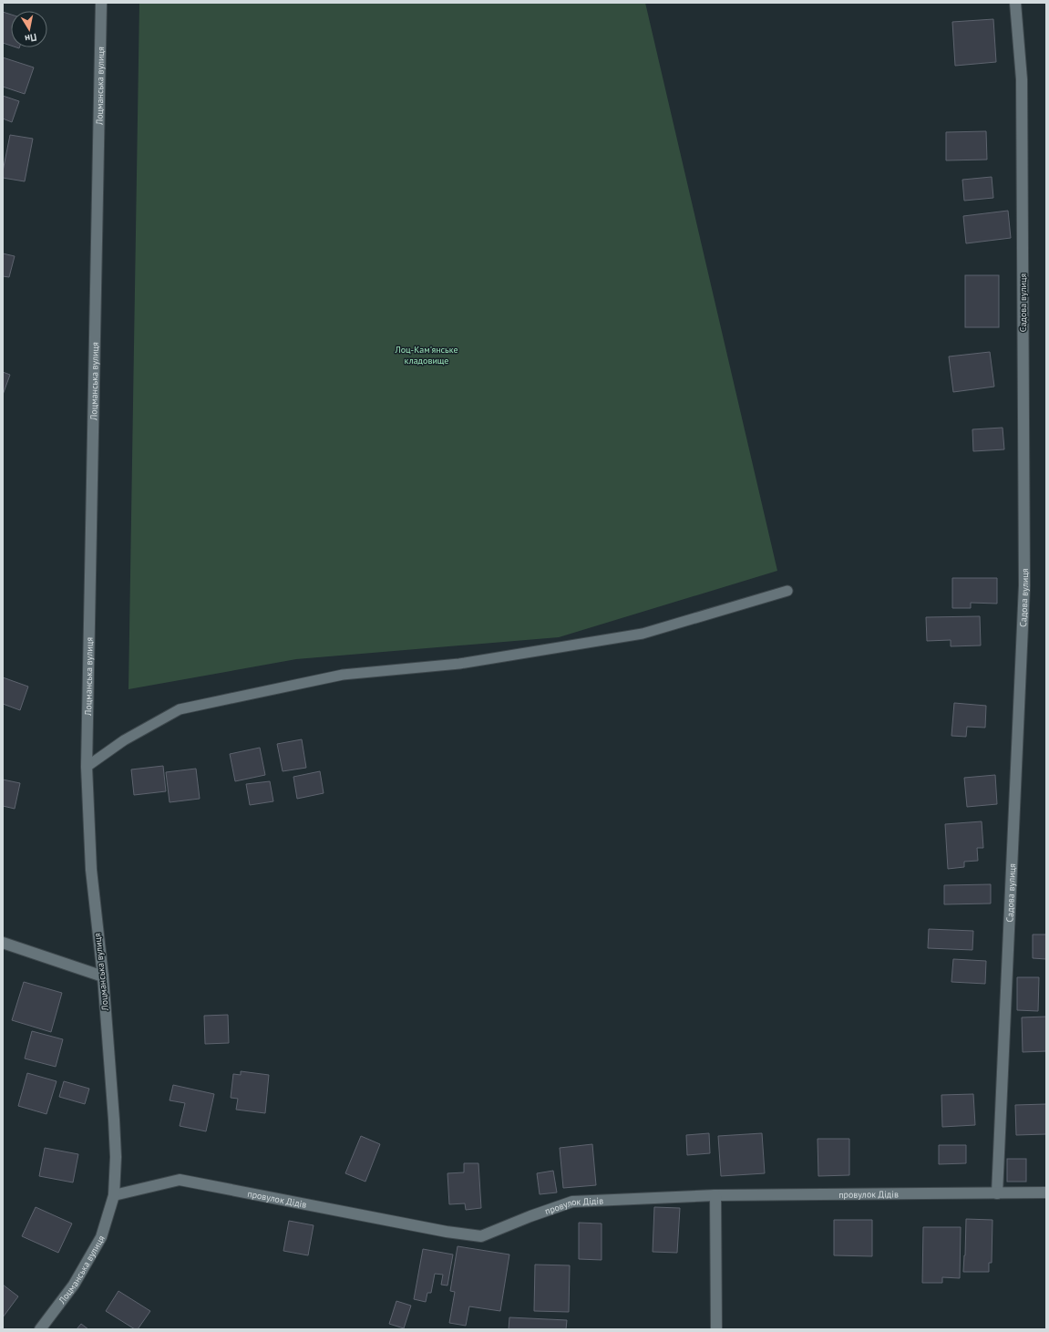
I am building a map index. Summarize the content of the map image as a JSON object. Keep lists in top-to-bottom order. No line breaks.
{"streets":{"street":["Лоцманська вулиця","Садова вулиця","провулок Дідів"]},"crossings":[["Лоцманська вулиця","провулок Дідів"],["Садова вулиця","провулок Дідів"]],"parks":["Лоц-Кам'янcьке кладовище"],"north":"bottom"}
